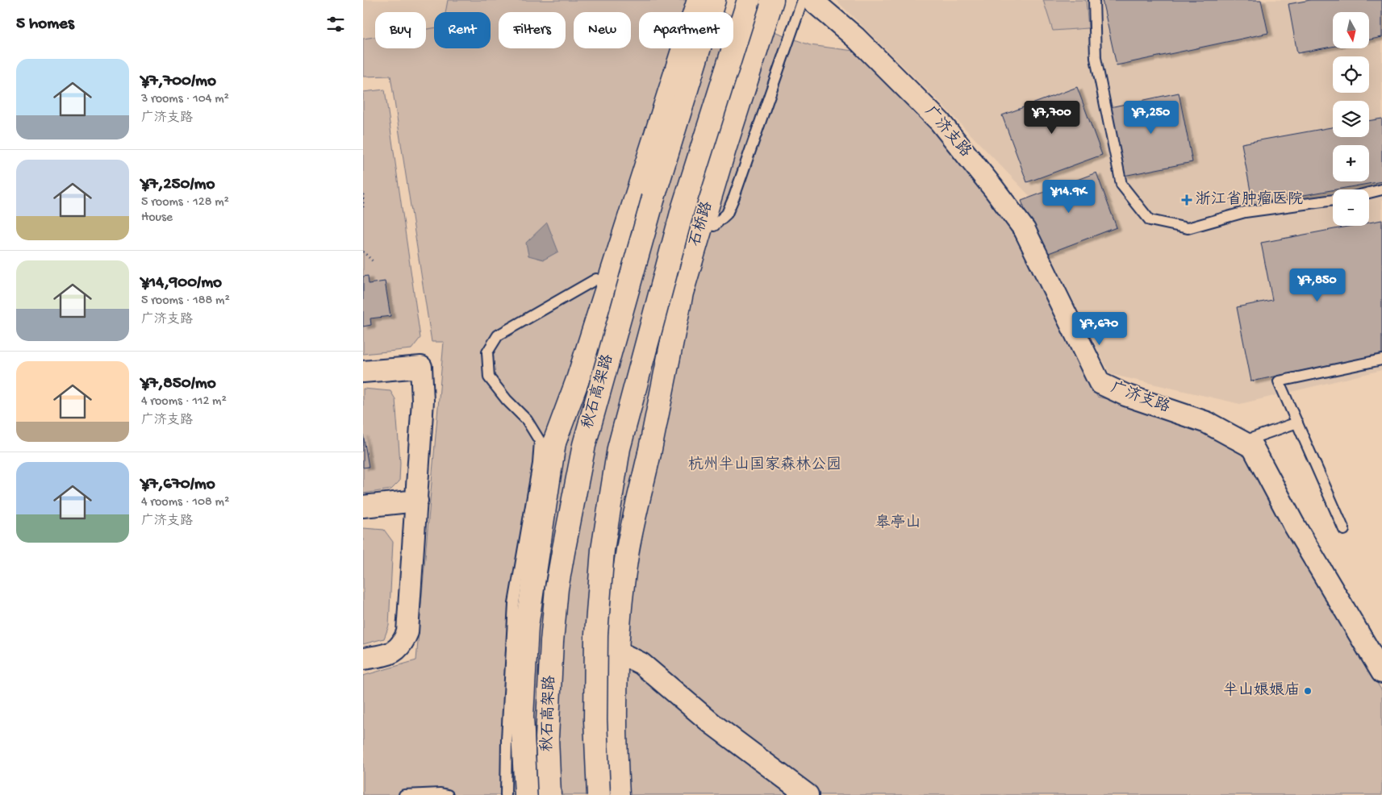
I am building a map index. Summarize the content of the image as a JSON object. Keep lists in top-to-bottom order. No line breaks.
{"streets":{"main road":["石桥路","秋石高架路"],"street":["广济支路"]},"parks":["杭州半山国家森林公园","皋亭山"],"places":{"health":["浙江省肿瘤医院"],"other":["半山娘娘庙"]},"north":"bottom","page":{"heading":"5 homes","map_buttons":["+","−"],"chip":["Buy","Rent","Filters","New","Apartment"],"list":[{"name":"¥7,700/mo","note":"3 rooms · 104 m² · 广济支路"},{"name":"¥7,250/mo","note":"5 rooms · 128 m² · House"},{"name":"¥14,900/mo","note":"5 rooms · 188 m² · 广济支路"},{"name":"¥7,850/mo","note":"4 rooms · 112 m² · 广济支路"},{"name":"¥7,670/mo","note":"4 rooms · 108 m² · 广济支路"}],"price":["¥7,700","¥7,250","¥14.9K","¥7,850","¥7,670"]}}
